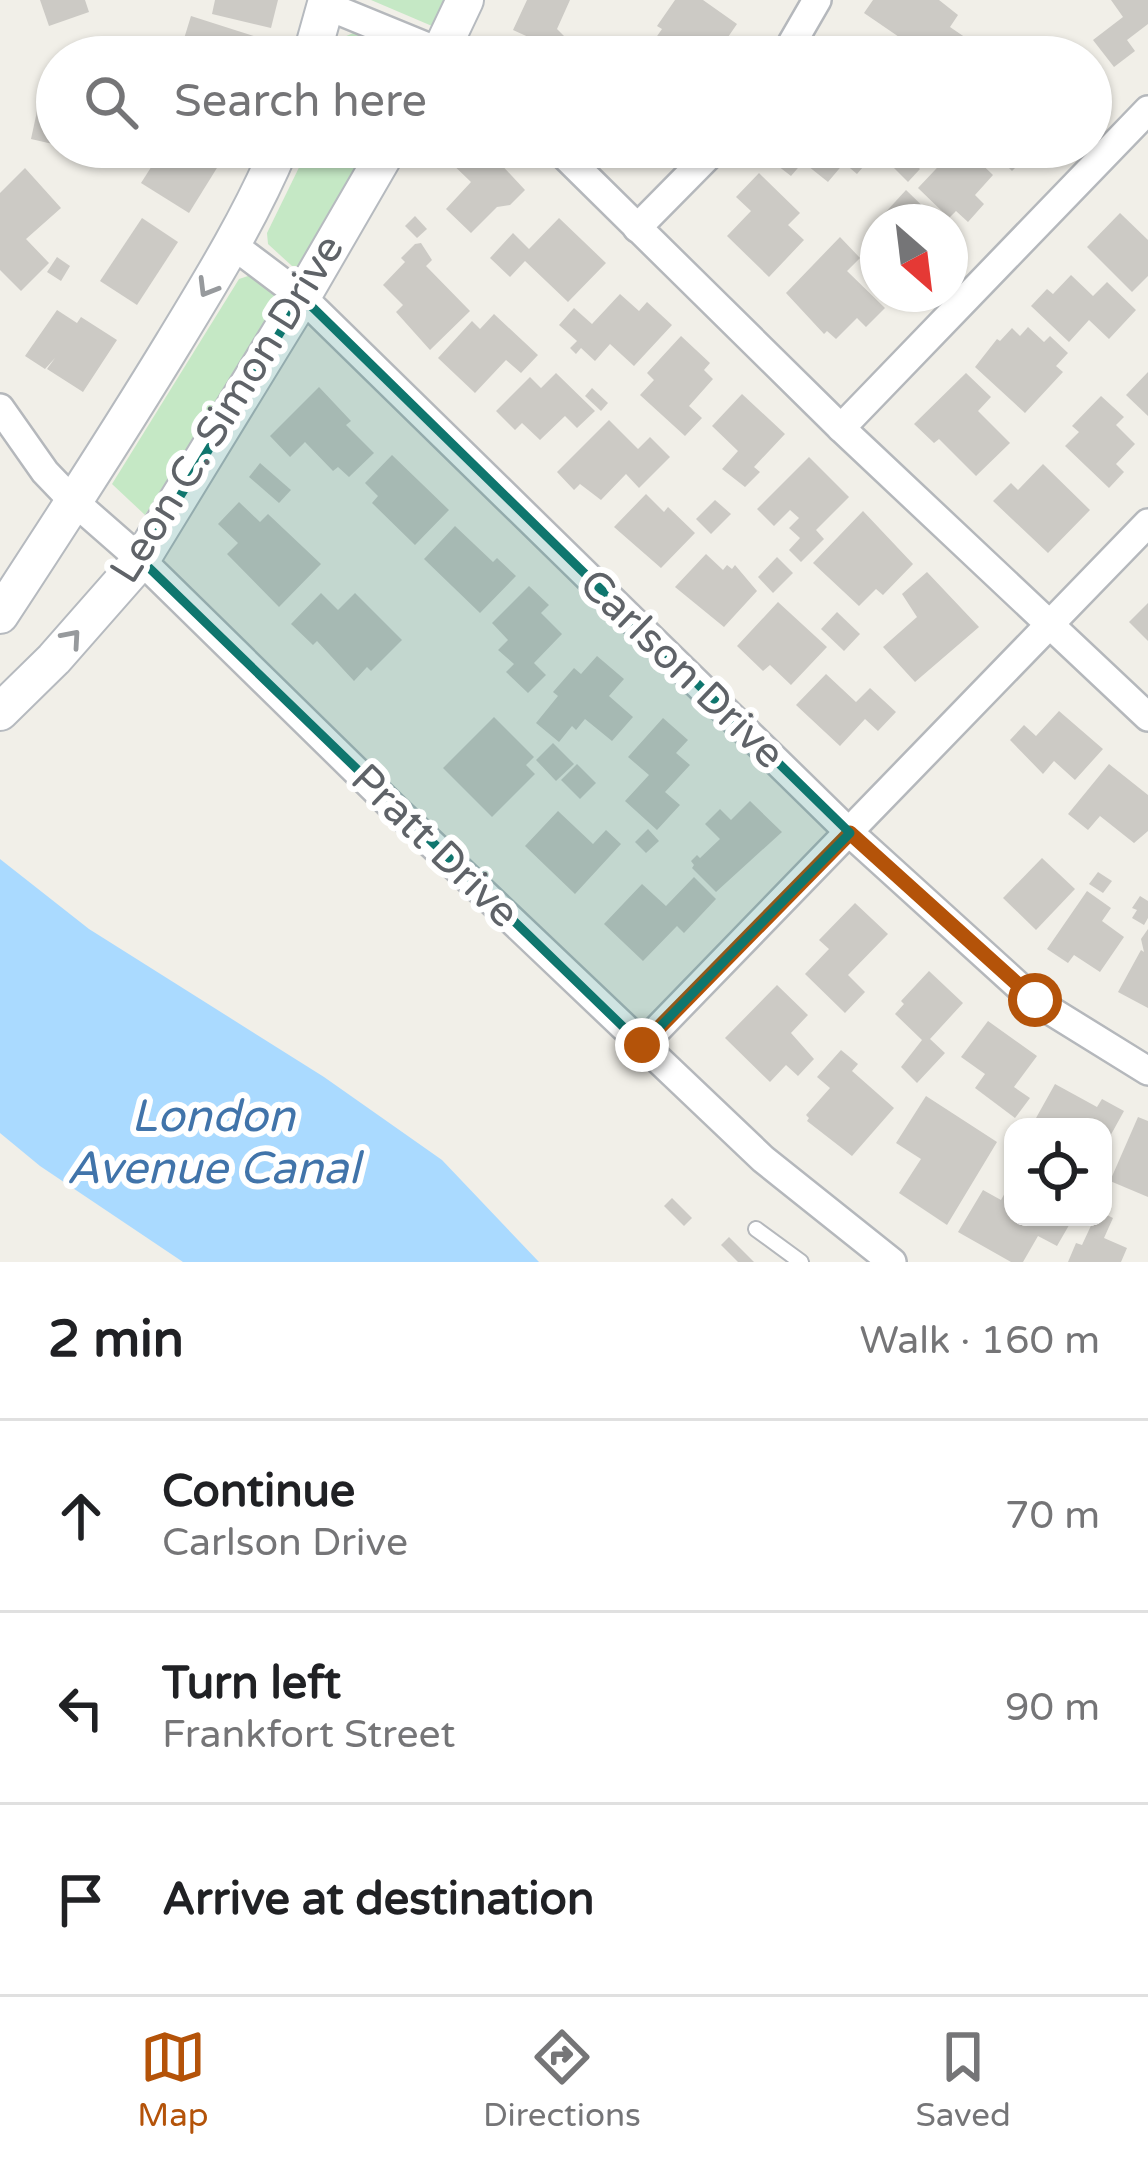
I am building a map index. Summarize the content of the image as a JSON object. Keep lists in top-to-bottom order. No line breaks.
{"streets":{"main road":["Leon C. Simon Drive"],"street":["Carlson Drive","Pratt Drive"]},"crossings":[["Leon C. Simon Drive","Carlson Drive"],["Leon C. Simon Drive","Pratt Drive"]],"water":["London Avenue Canal"],"north":"bottom right","page":{"search":"Search here","heading":["2 min","Walk · 160 m"],"list":[["Continue","Carlson Drive","70 m"],["Turn left","Frankfort Street","90 m"],"Arrive at destination"],"nav":["Map","Directions","Saved"]}}
